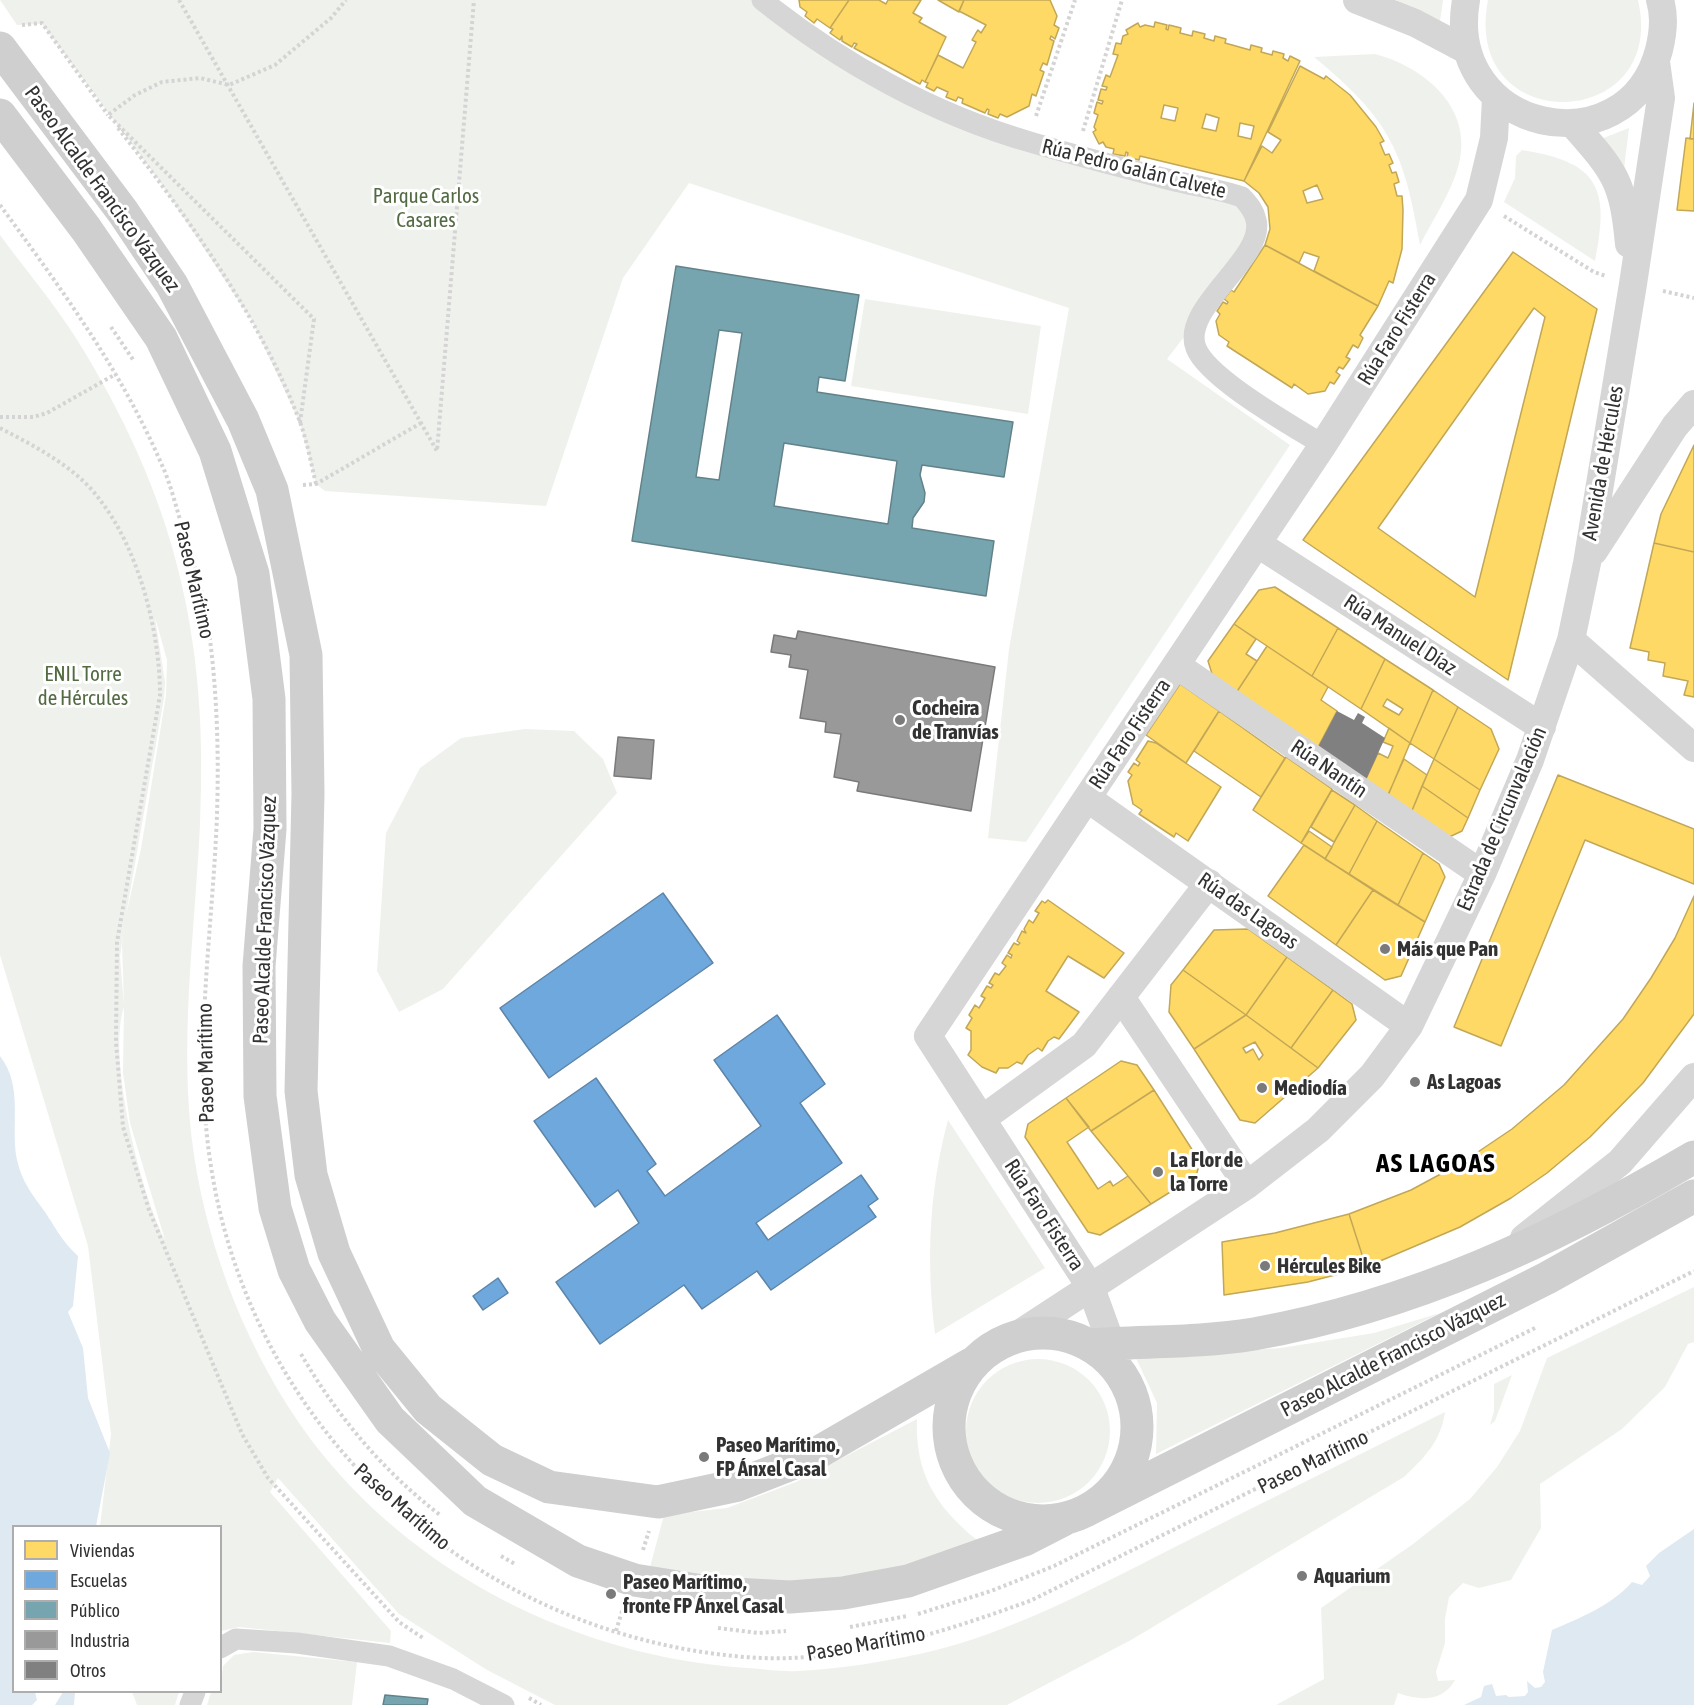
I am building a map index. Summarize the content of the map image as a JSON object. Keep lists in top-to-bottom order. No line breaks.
{"streets":{"main road":["Paseo Alcalde Francisco Vázquez"],"street":["Rúa Pedro Galán Calvete","Rúa Faro Fisterra","Avenida de Hércules","Rúa Manuel Díaz","Rúa Nantín","Estrada de Circunvalación","Rúa das Lagoas"],"path":["Paseo Marítimo"]},"crossings":[["Rúa Pedro Galán Calvete","Rúa Faro Fisterra"],["Paseo Alcalde Francisco Vázquez","Rúa Faro Fisterra"],["Paseo Alcalde Francisco Vázquez","Estrada de Circunvalación"],["Rúa Faro Fisterra","Rúa Manuel Díaz"],["Rúa Faro Fisterra","Rúa Nantín"],["Rúa Faro Fisterra","Estrada de Circunvalación"],["Rúa Faro Fisterra","Rúa das Lagoas"],["Avenida de Hércules","Estrada de Circunvalación"],["Rúa Manuel Díaz","Estrada de Circunvalación"],["Rúa Nantín","Estrada de Circunvalación"],["Estrada de Circunvalación","Rúa das Lagoas"]],"districts":["AS LAGOAS"],"parks":["Parque Carlos Casares","ENIL Torre de Hércules"],"places":["Cocheira de Tranvías","Máis que Pan","As Lagoas","Mediodía","La Flor de la Torre","Hércules Bike","Paseo Marítimo, FP Ánxel Casal","Aquarium","Paseo Marítimo, fronte FP Ánxel Casal"],"legend":["Viviendas","Escuelas","Público","Industria","Otros"]}
